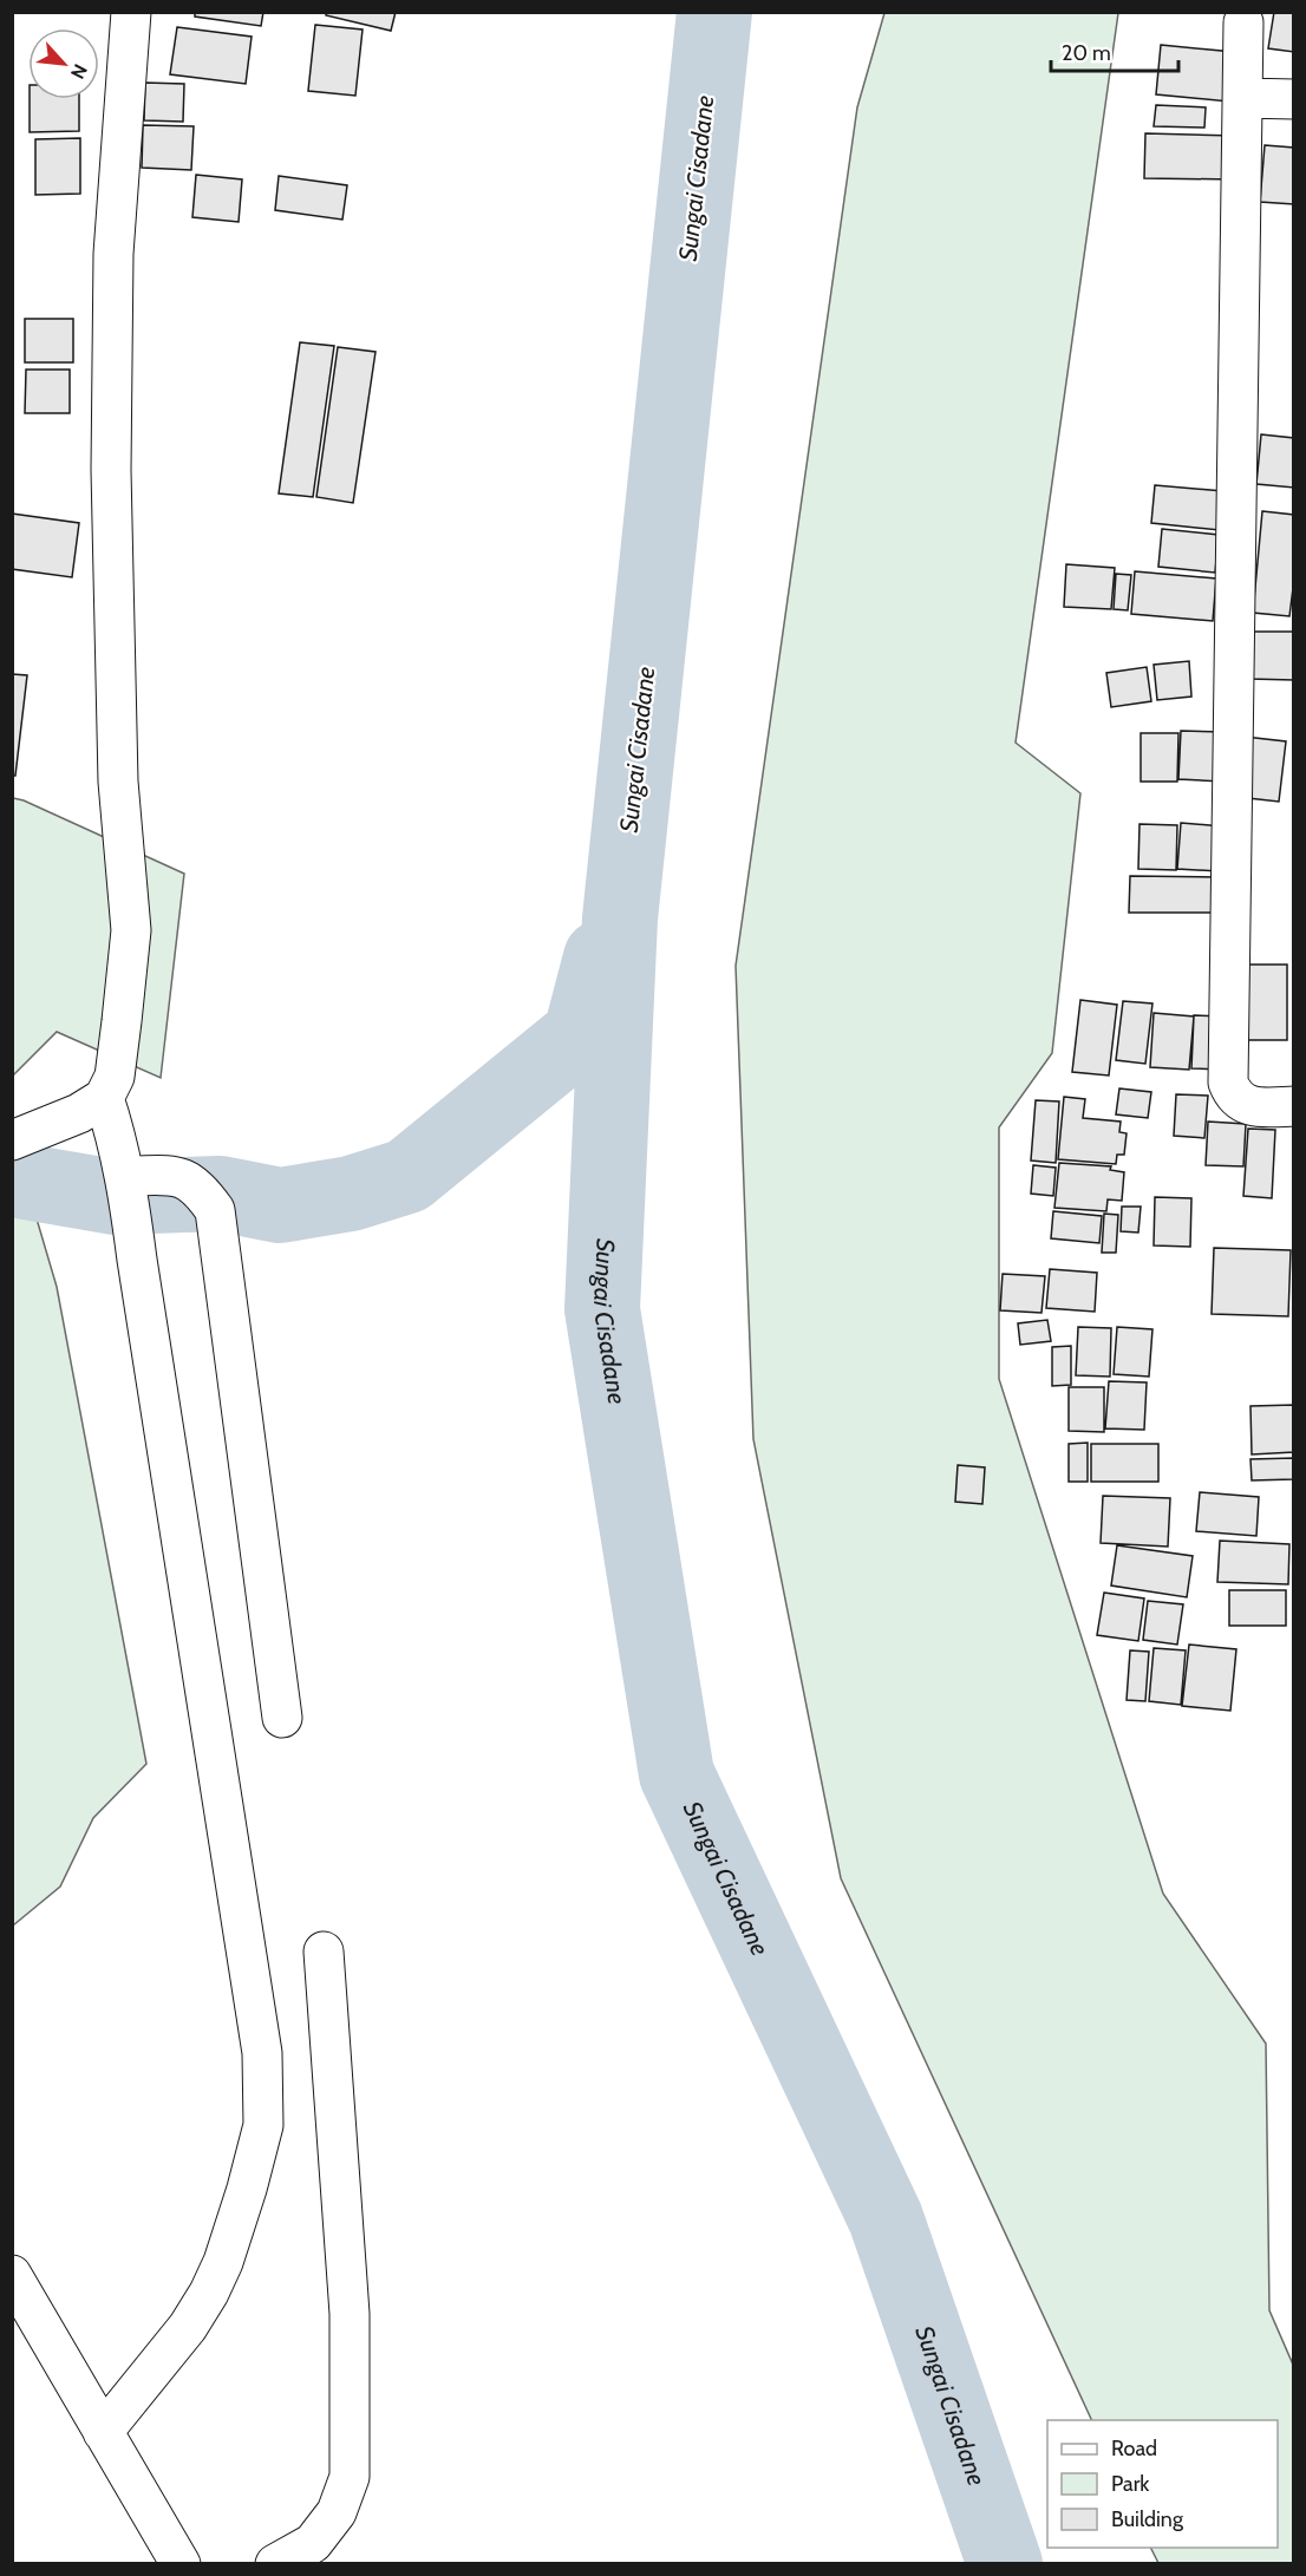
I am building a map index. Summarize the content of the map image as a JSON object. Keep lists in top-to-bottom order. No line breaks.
{"water":["Sungai Cisadane"],"legend":["Road","Park","Building"],"scale_bar":"20 m","north":"bottom right"}
